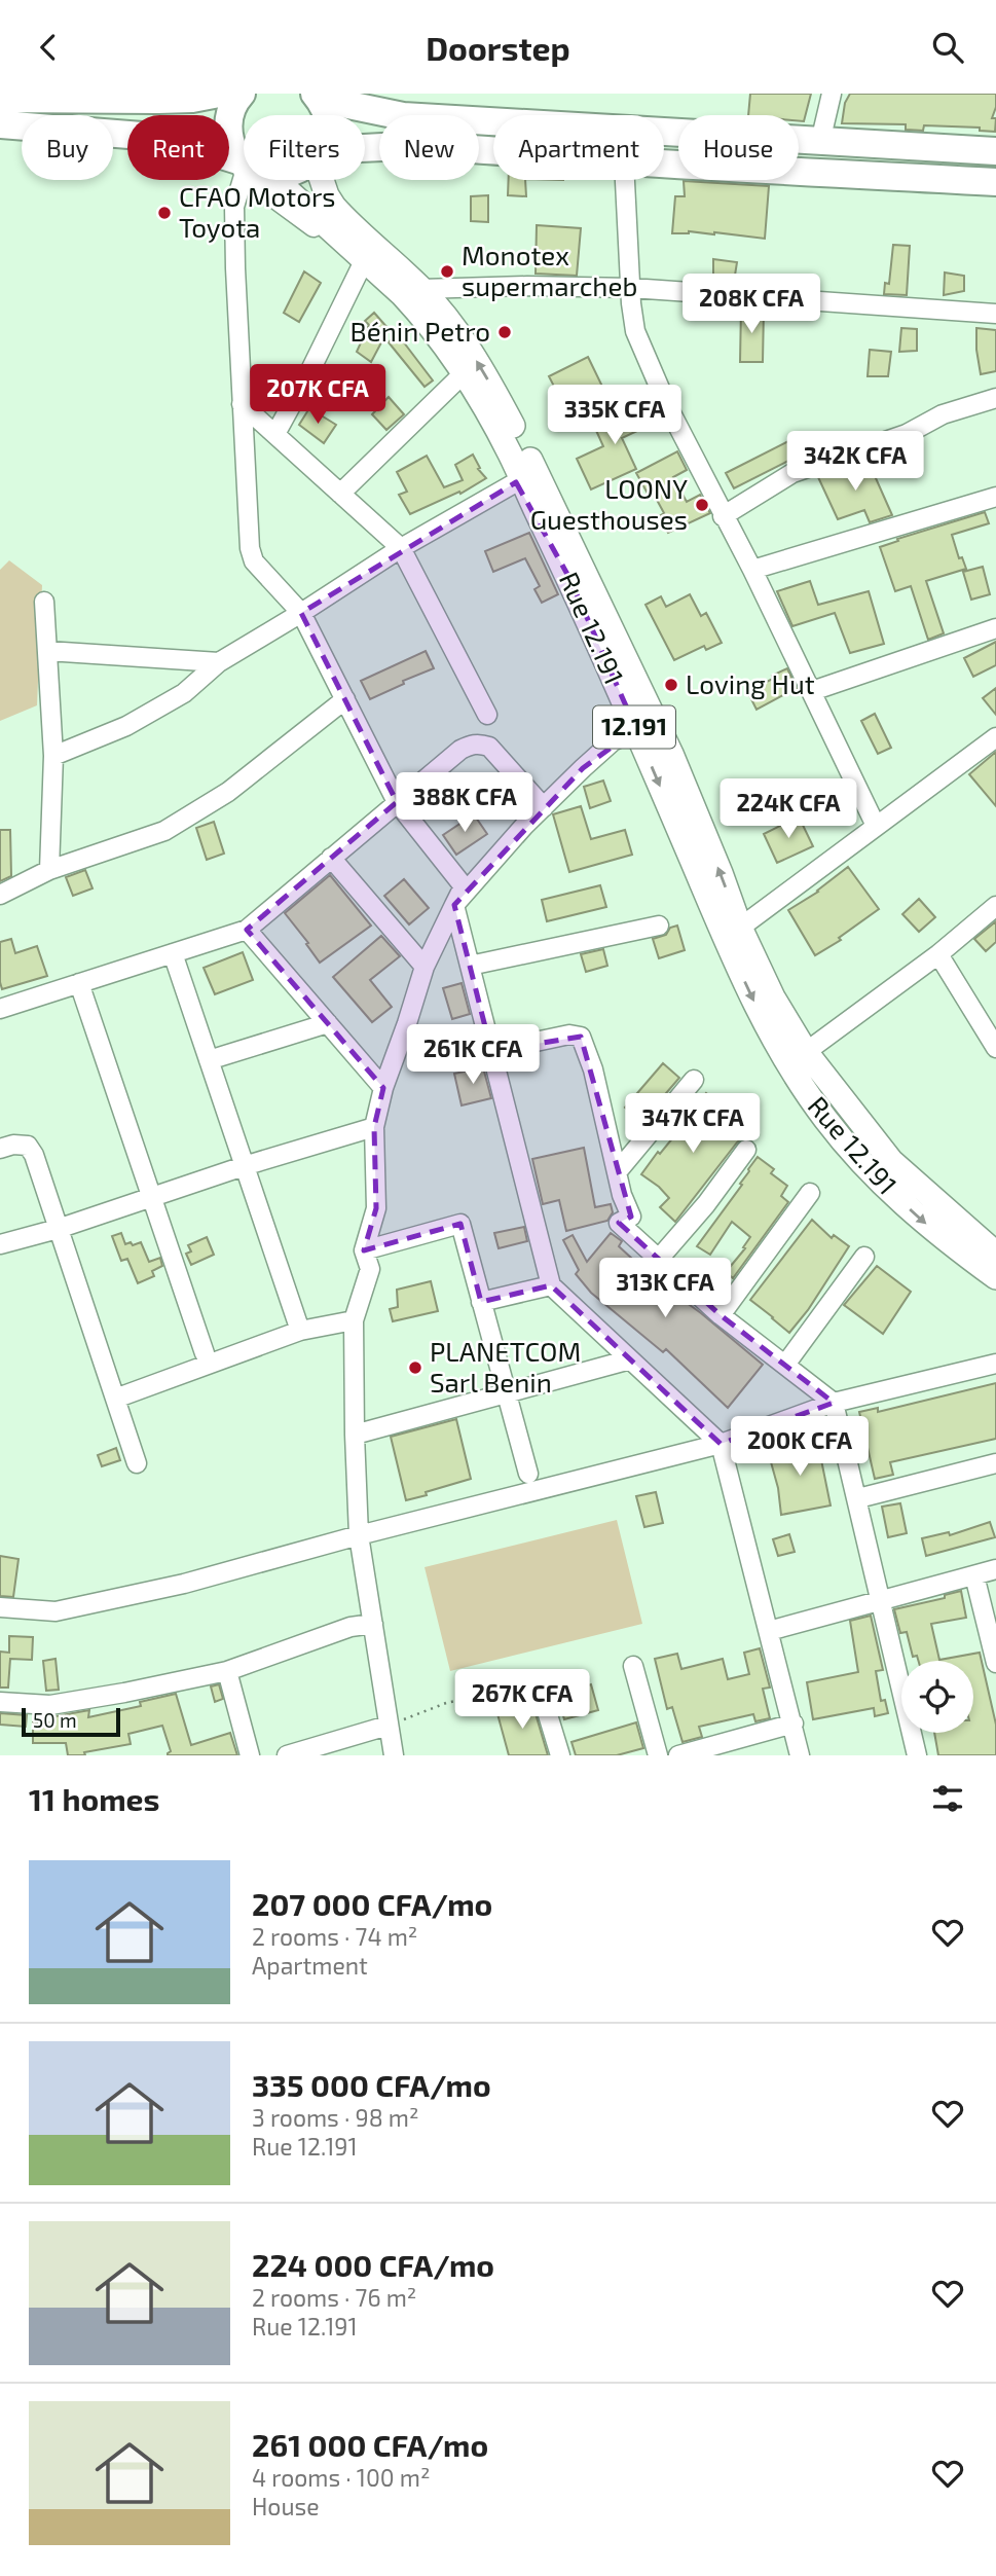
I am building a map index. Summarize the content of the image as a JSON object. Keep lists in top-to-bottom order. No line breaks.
{"streets":{"main road":["Rue 12.191","12.191"]},"places":["CFAO Motors Toyota","Monotex supermarcheb","Bénin Petro","LOONY Guesthouses","Loving Hut","PLANETCOM Sarl Benin"],"scale_bar":"50 m","page":{"header":"Doorstep","chip":["Buy","Rent","Filters","New","Apartment","House"],"price":["208K CFA","207K CFA","335K CFA","342K CFA","388K CFA","224K CFA","261K CFA","347K CFA","313K CFA","200K CFA","267K CFA"],"scale":"50 m","heading":"11 homes","list":[{"name":"207 000 CFA/mo","note":"2 rooms · 74 m² · Apartment"},{"name":"335 000 CFA/mo","note":"3 rooms · 98 m² · Rue 12.191"},{"name":"224 000 CFA/mo","note":"2 rooms · 76 m² · Rue 12.191"},{"name":"261 000 CFA/mo","note":"4 rooms · 100 m² · House"}]}}
